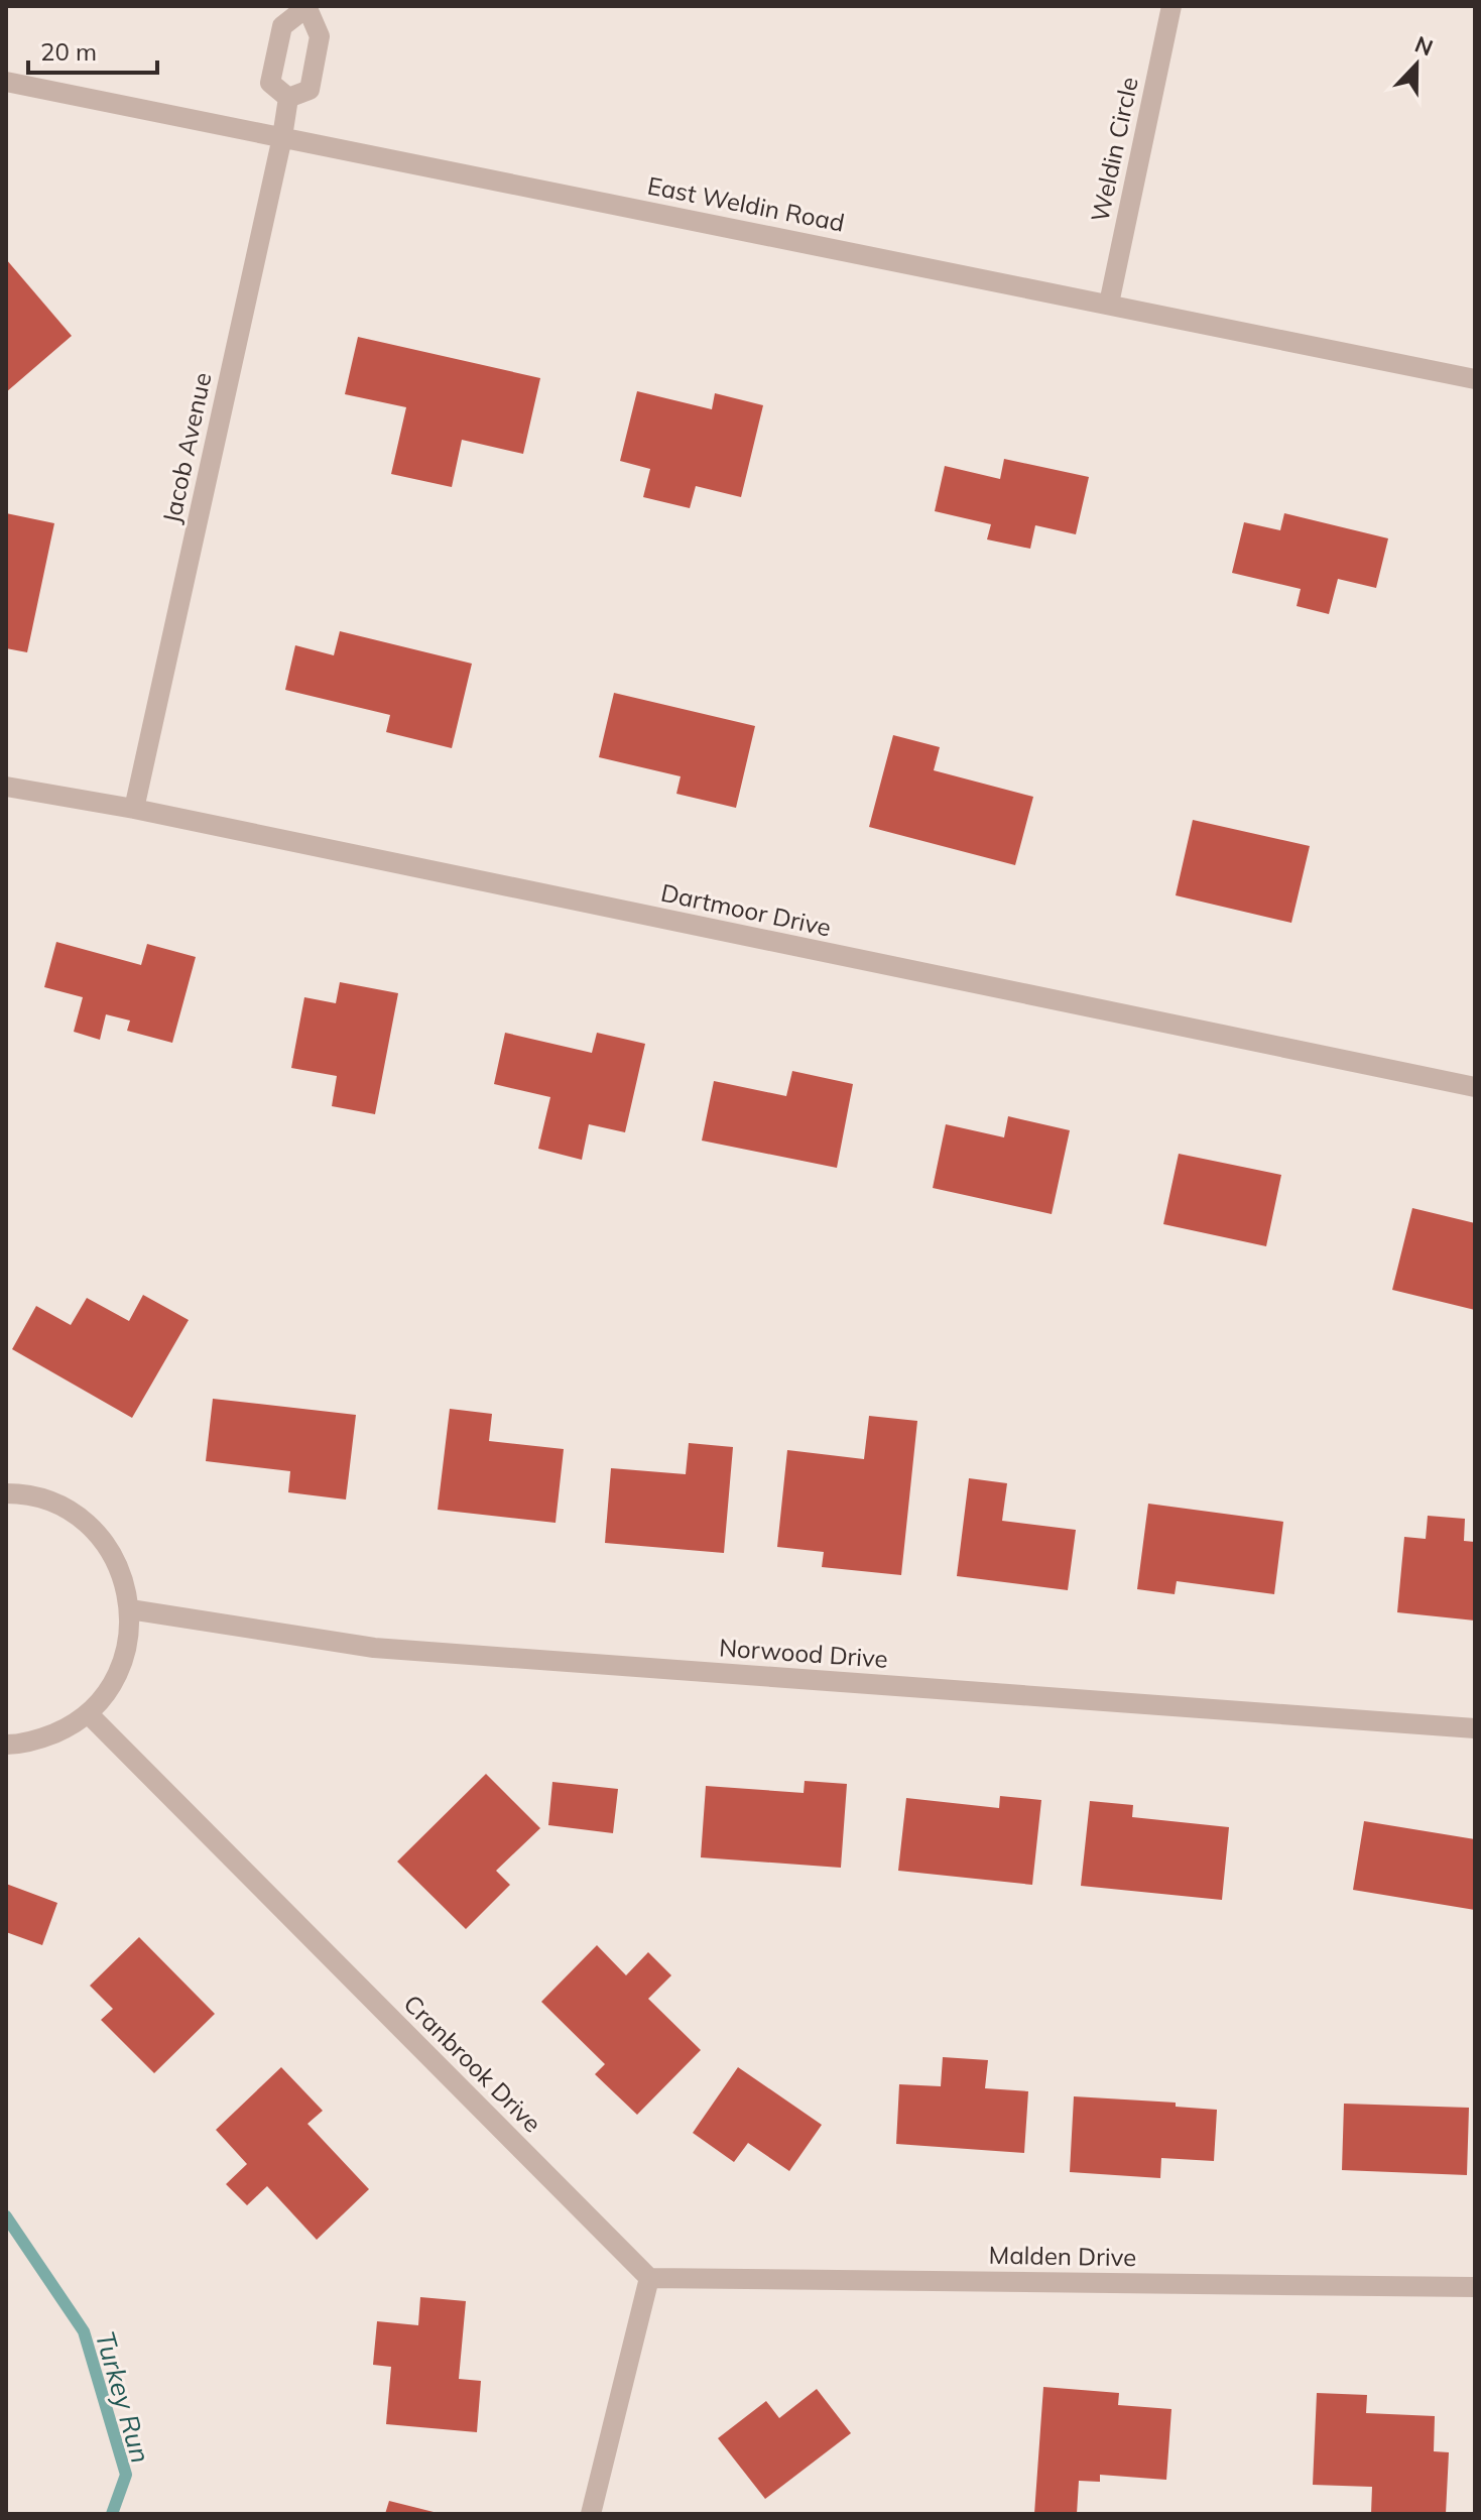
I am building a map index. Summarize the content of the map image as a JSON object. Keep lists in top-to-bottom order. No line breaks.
{"streets":{"street":["Weldin Circle","East Weldin Road","Jacob Avenue","Dartmoor Drive","Norwood Drive","Cranbrook Drive","Malden Drive"]},"crossings":[["Weldin Circle","East Weldin Road"],["East Weldin Road","Jacob Avenue"],["Jacob Avenue","Dartmoor Drive"],["Cranbrook Drive","Malden Drive"]],"water":["Turkey Run"],"scale_bar":"20 m","north":"top"}
